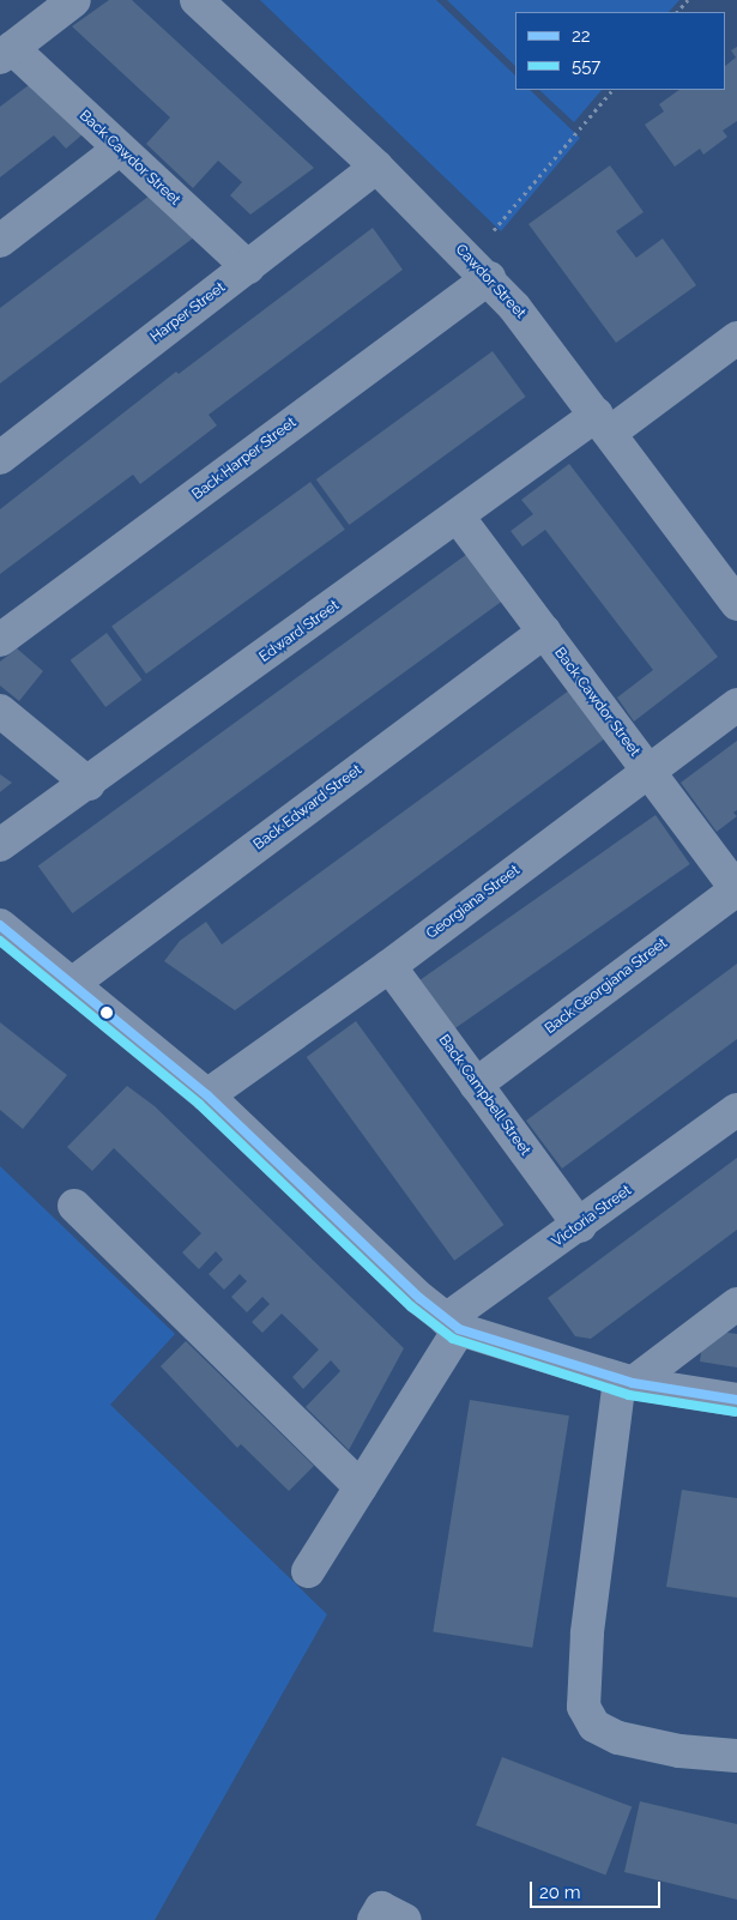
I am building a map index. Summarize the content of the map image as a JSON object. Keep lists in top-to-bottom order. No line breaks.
{"streets":{"street":["Back Cawdor Street","Cawdor Street","Harper Street","Back Harper Street","Edward Street","Back Edward Street","Georgiana Street","Back Georgiana Street","Back Campbell Street","Victoria Street"]},"crossings":[["Back Cawdor Street","Harper Street"],["Back Cawdor Street","Edward Street"],["Back Cawdor Street","Back Edward Street"],["Back Cawdor Street","Georgiana Street"],["Back Cawdor Street","Back Georgiana Street"],["Cawdor Street","Harper Street"],["Cawdor Street","Back Harper Street"],["Cawdor Street","Edward Street"],["Georgiana Street","Back Campbell Street"],["Back Georgiana Street","Back Campbell Street"],["Back Campbell Street","Victoria Street"]],"lines":["transit line 22","transit line 557"],"legend":["22","557"],"scale_bar":"20 m"}
